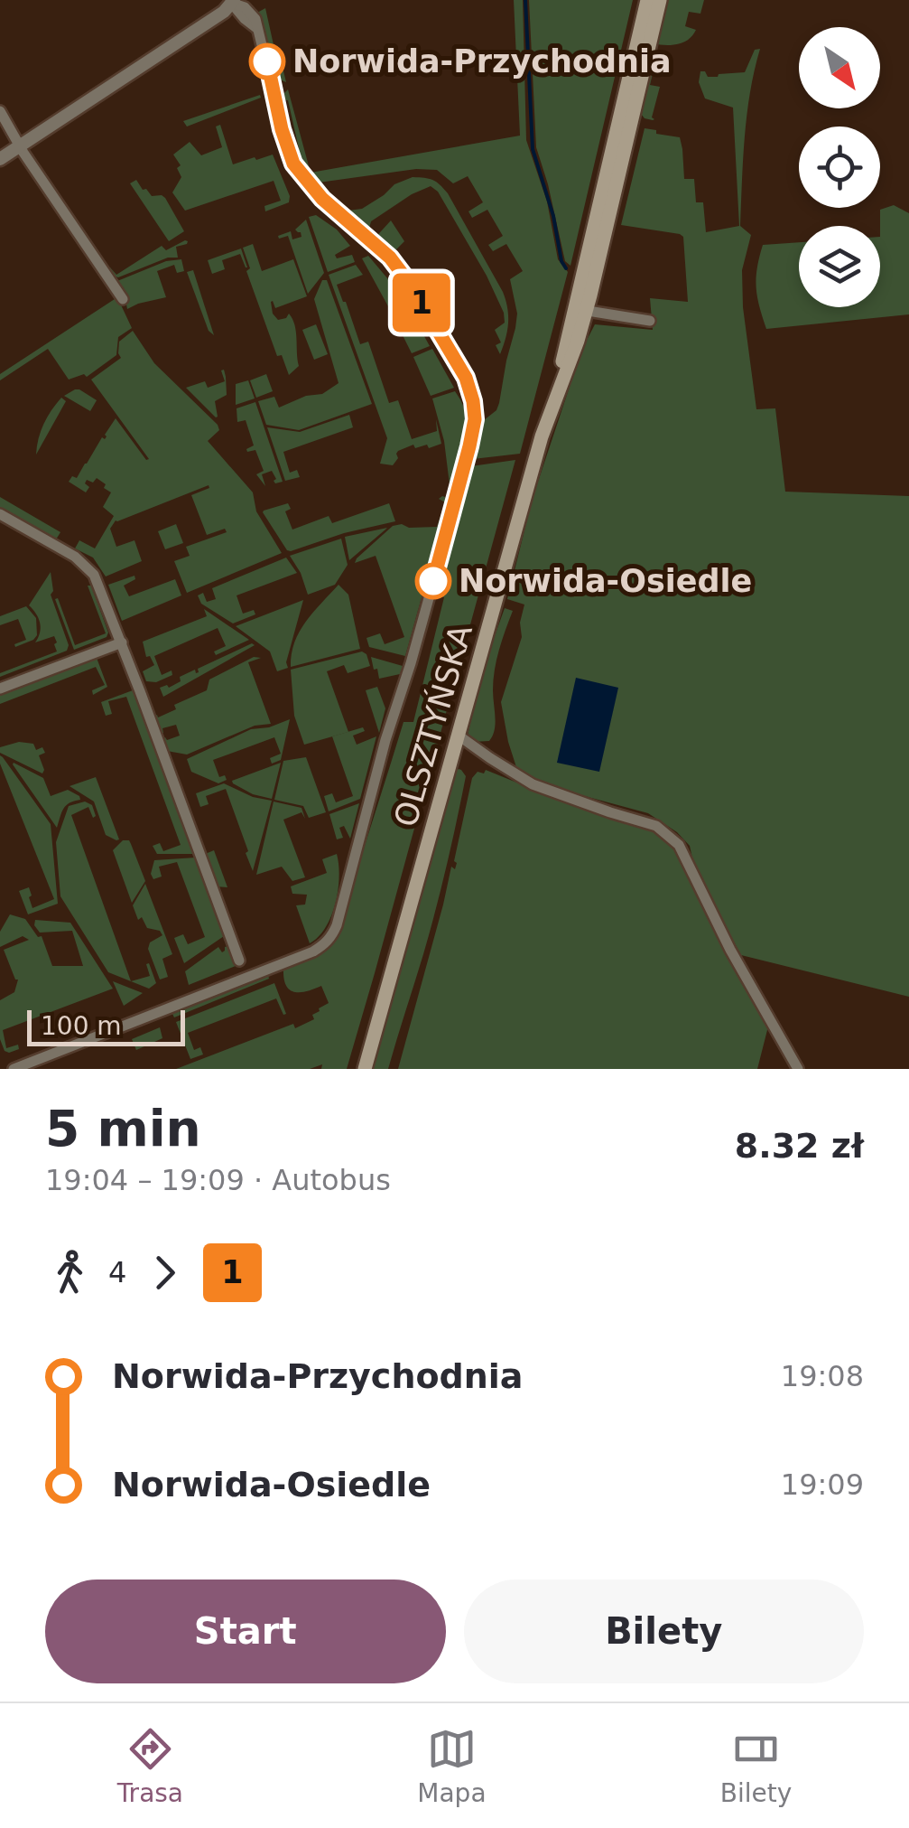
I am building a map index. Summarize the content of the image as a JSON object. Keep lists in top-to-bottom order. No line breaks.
{"streets":{"main road":["OLSZTYŃSKA"]},"places":["Norwida-Przychodnia","Norwida-Osiedle"],"lines":["bus line 1"],"scale_bar":"100 m","north":"bottom right","page":{"on_map":"1","scale":"100 m","heading":["5 min","19:04 – 19:09 · Autobus","8.32 zł"],"legs":["4","1"],"list":[{"name":"Norwida-Przychodnia","value":"19:08"},{"name":"Norwida-Osiedle","value":"19:09"}],"buttons":["Start","Bilety"],"tabs":["Trasa","Mapa","Bilety"]}}
